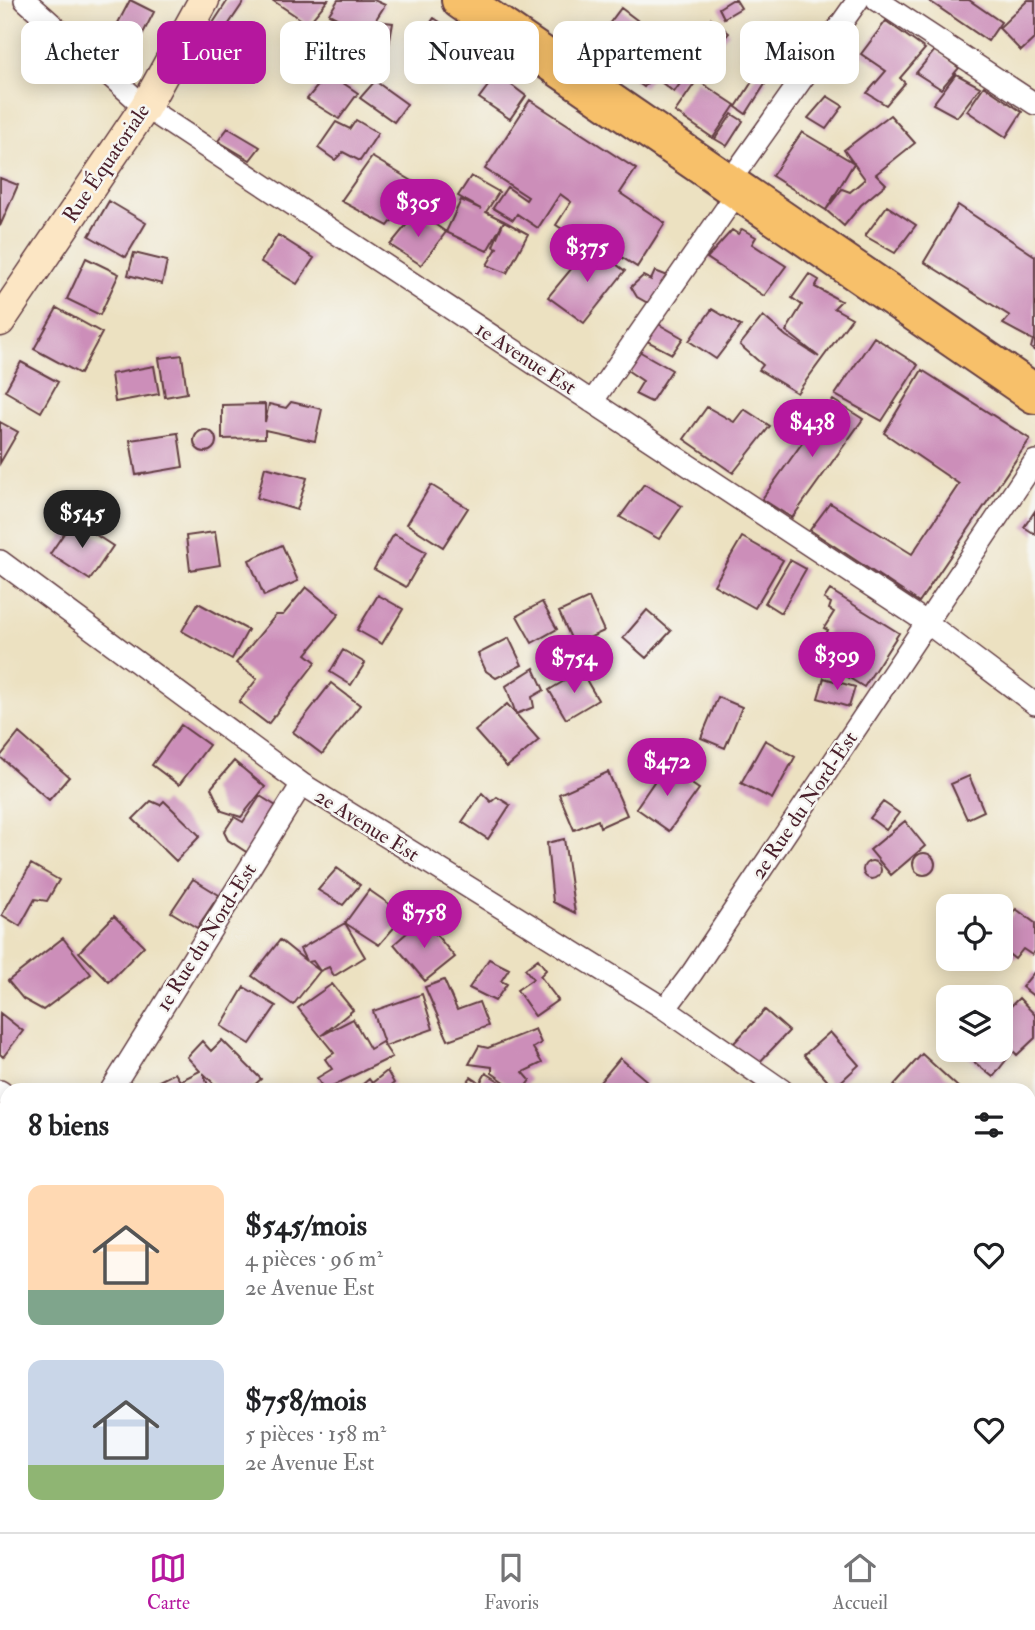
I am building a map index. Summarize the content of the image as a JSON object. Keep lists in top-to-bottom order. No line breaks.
{"streets":{"street":["Rue Équatoriale","1e Avenue Est","2e Rue du Nord-Est","2e Avenue Est","1e Rue du Nord-Est"]},"crossings":[["Rue Équatoriale","1e Avenue Est"],["1e Avenue Est","2e Rue du Nord-Est"],["2e Rue du Nord-Est","2e Avenue Est"],["2e Avenue Est","1e Rue du Nord-Est"]],"page":{"chip":["Acheter","Louer","Filtres","Nouveau","Appartement","Maison"],"price":["$305","$375","$438","$545","$309","$754","$472","$758"],"heading":"8 biens","list":[{"name":"$545/mois","note":"4 pièces · 96 m² · 2e Avenue Est"},{"name":"$758/mois","note":"5 pièces · 158 m² · 2e Avenue Est"}],"tabs":["Carte","Favoris","Accueil"]}}
